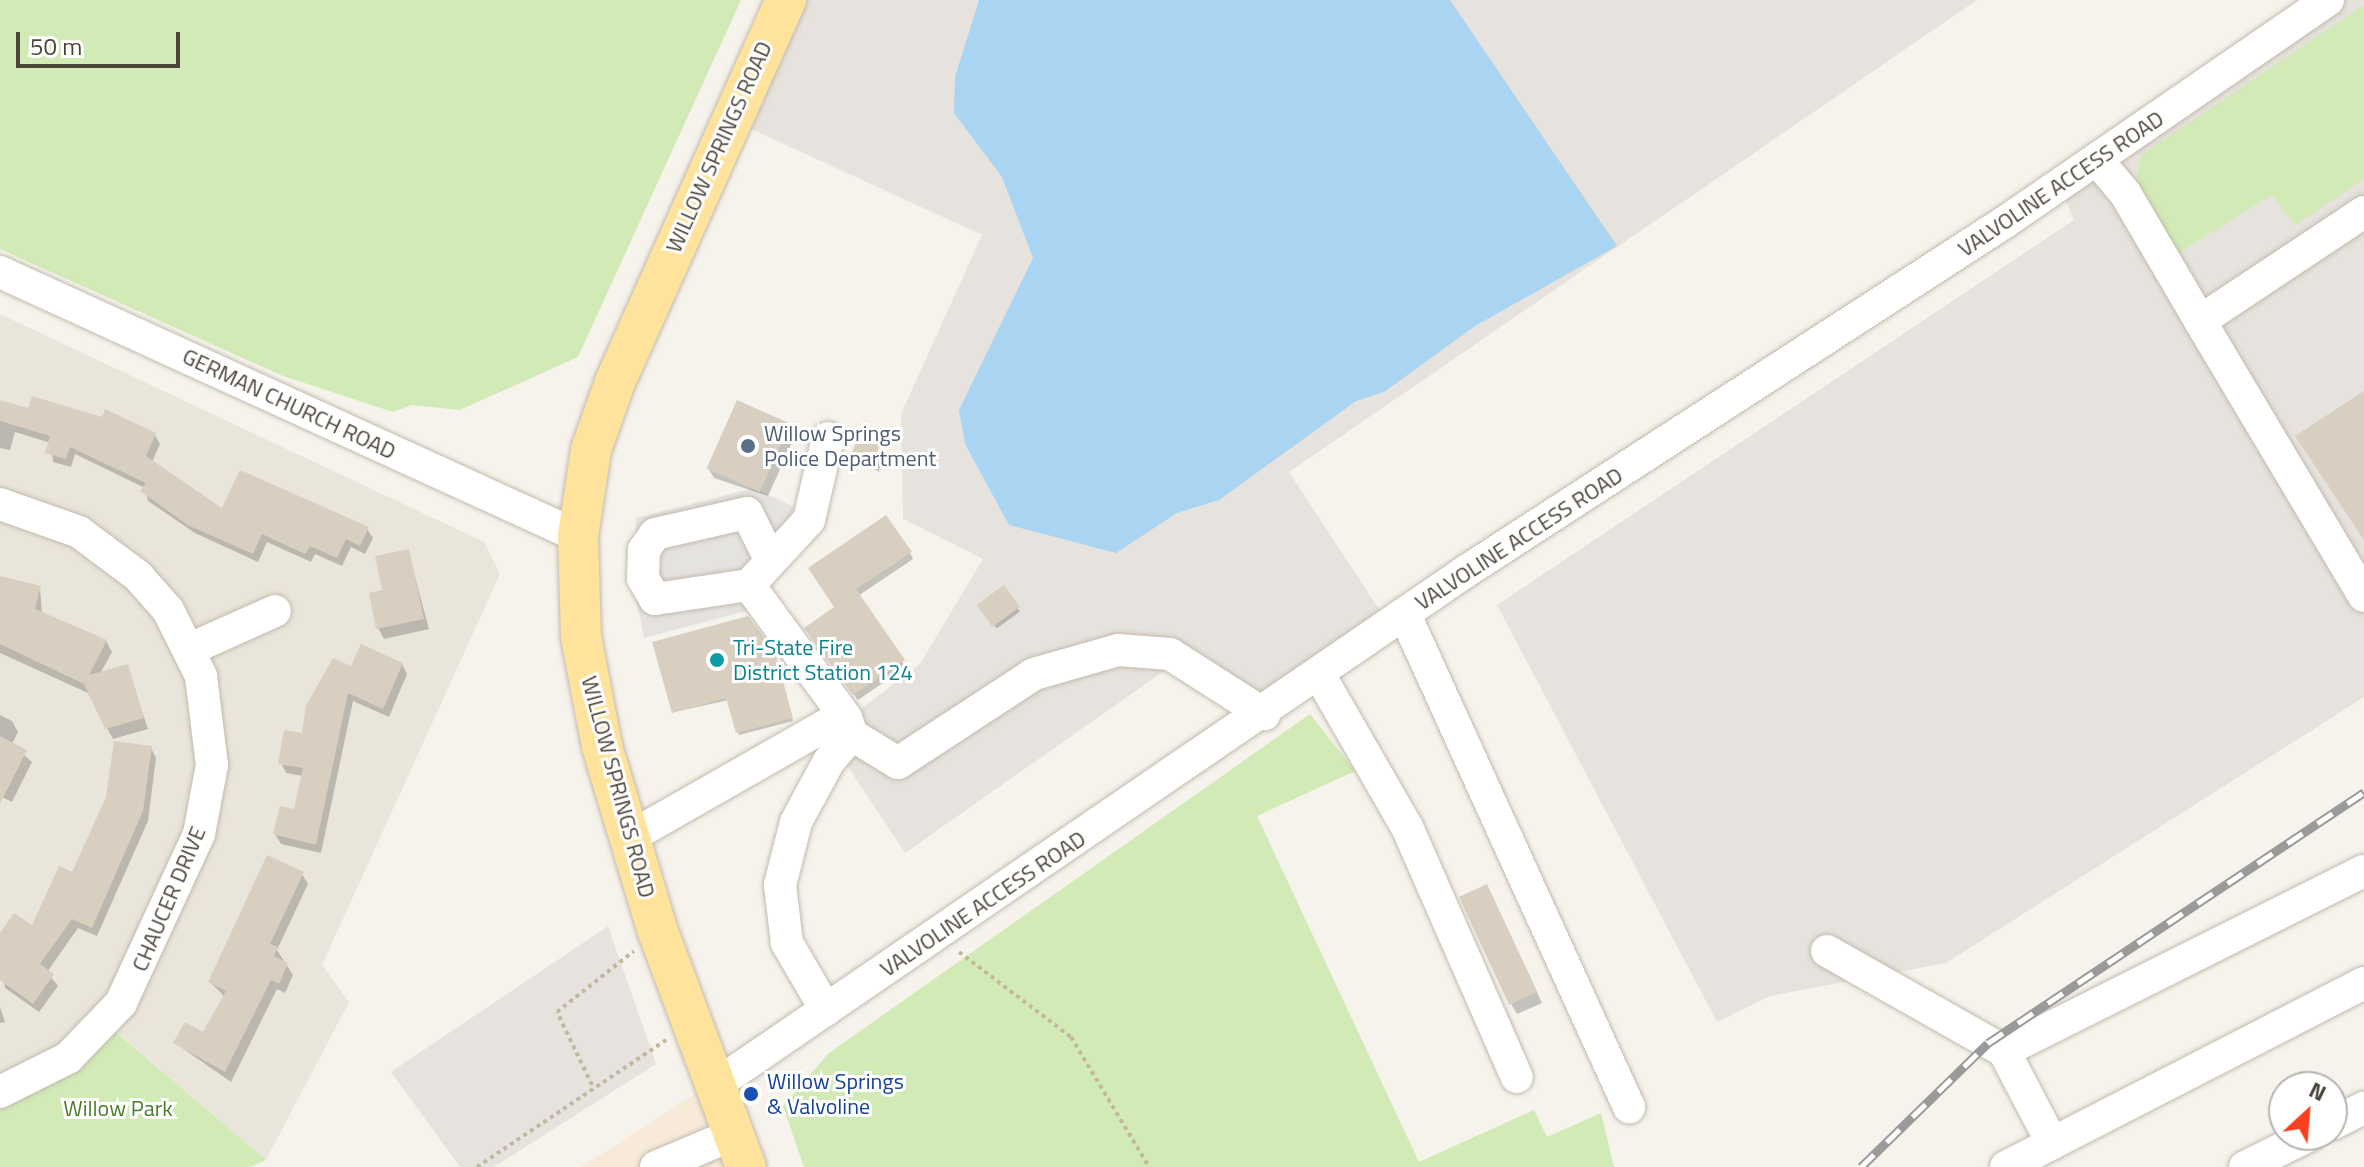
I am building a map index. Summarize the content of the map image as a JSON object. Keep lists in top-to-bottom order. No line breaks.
{"streets":{"main road":["WILLOW SPRINGS ROAD"],"street":["VALVOLINE ACCESS ROAD","GERMAN CHURCH ROAD","CHAUCER DRIVE"]},"crossings":[["WILLOW SPRINGS ROAD","VALVOLINE ACCESS ROAD"],["WILLOW SPRINGS ROAD","GERMAN CHURCH ROAD"]],"parks":["Willow Park"],"places":["Willow Springs Police Department","Tri-State Fire District Station 124","Willow Springs & Valvoline"],"scale_bar":"50 m","north":"top right"}
